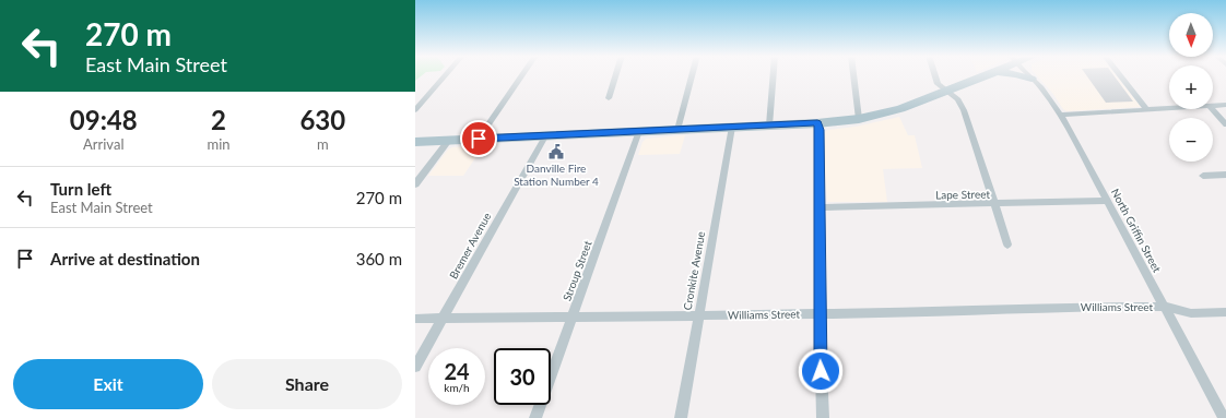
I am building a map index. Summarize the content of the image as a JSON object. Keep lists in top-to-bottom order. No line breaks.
{"streets":{"street":["Lape Street","North Griffin Street","Bremer Avenue","Stroup Street","Cronkite Avenue","Williams Street"]},"crossings":[["Lape Street","North Griffin Street"],["North Griffin Street","Williams Street"],["Bremer Avenue","Williams Street"],["Stroup Street","Williams Street"],["Cronkite Avenue","Williams Street"]],"places":{"public building":["Danville Fire Station Number 4"]},"north":"bottom","page":{"turn":["270 m","East Main Street"],"map_buttons":["+","−"],"eta":["09:48","Arrival","2","min","630","m"],"list":[{"name":"Turn left","note":"East Main Street","value":"270 m"},{"name":"Arrive at destination","value":"360 m"}],"speed":"24 km/h","limit":"30","buttons":["Exit","Share"]}}
